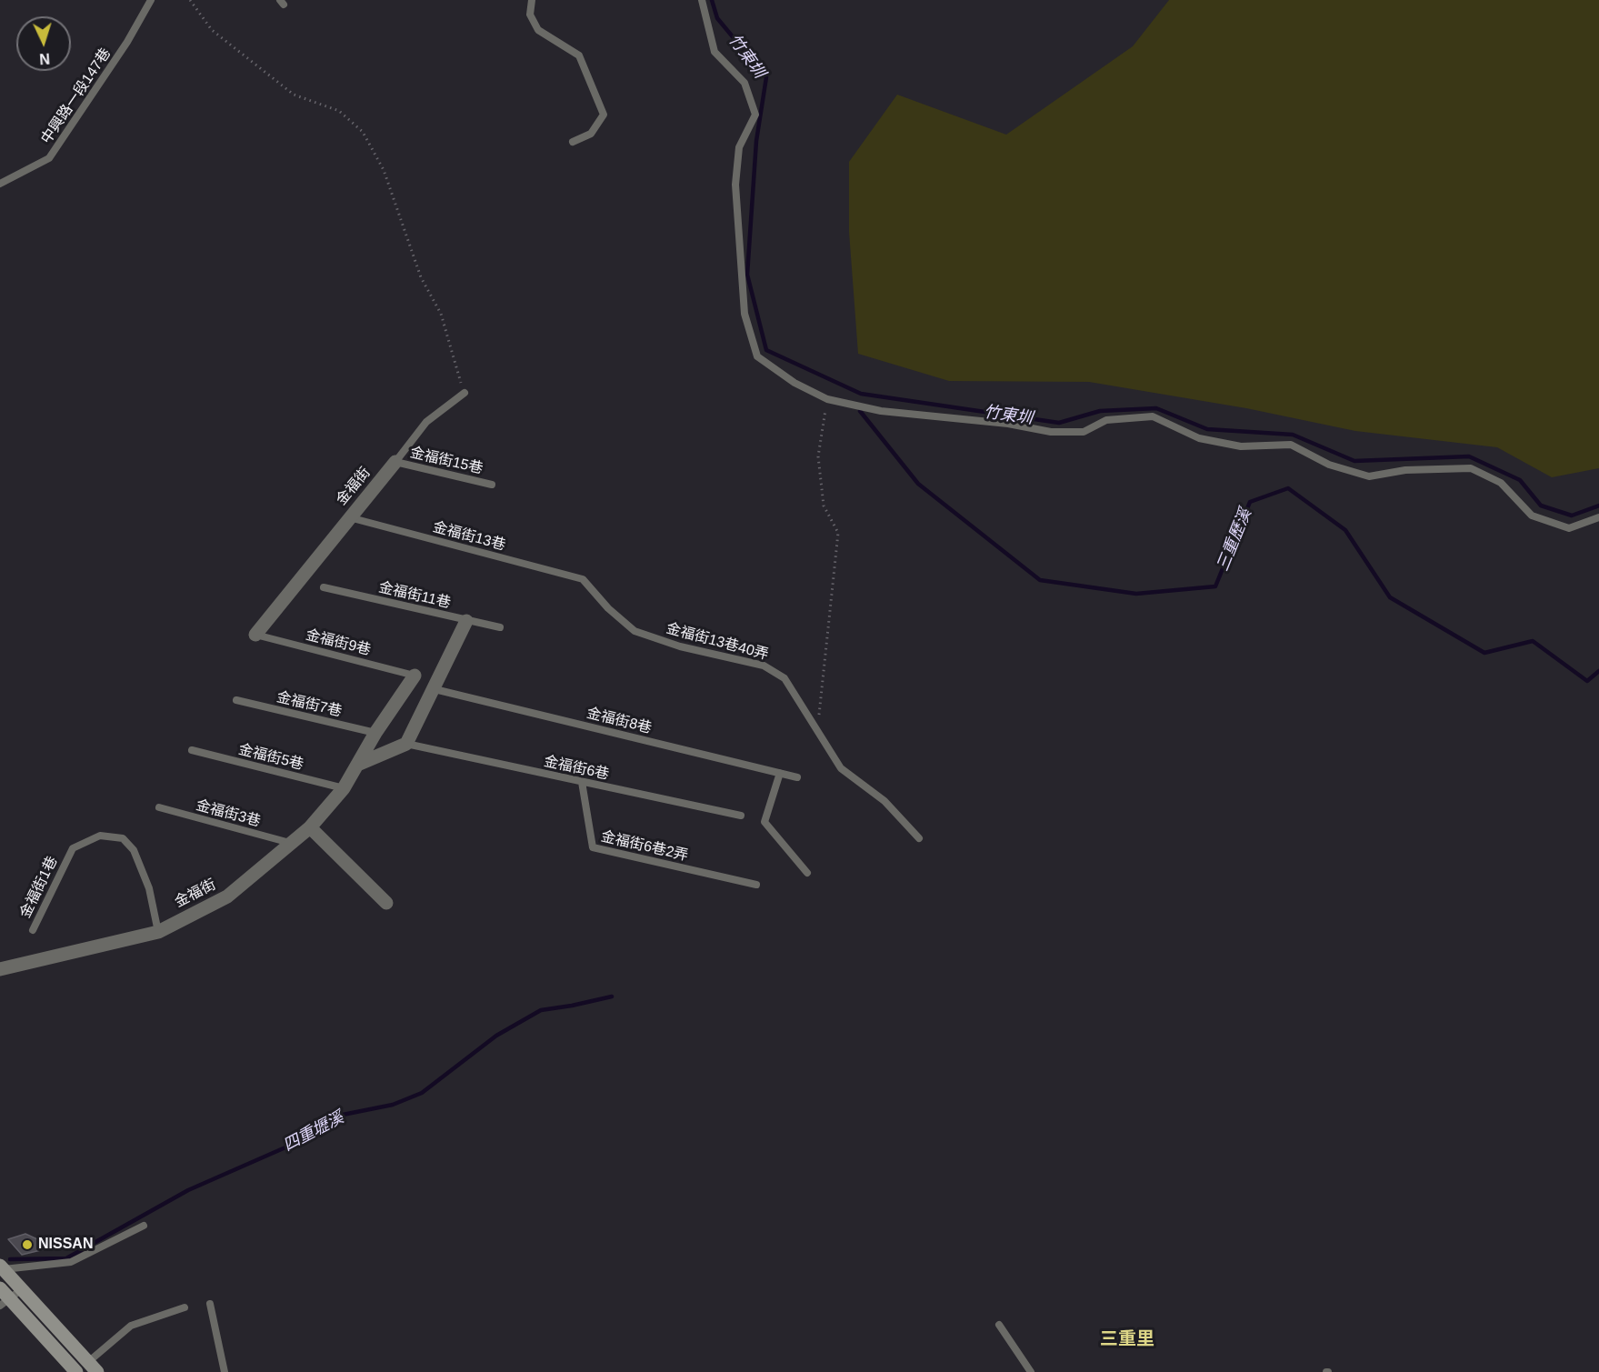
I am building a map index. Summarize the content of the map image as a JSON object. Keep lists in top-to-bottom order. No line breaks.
{"streets":{"street":["金福街"],"lane":["中興路一段147巷","金福街15巷","金福街13巷","金福街11巷","金福街13巷40弄","金福街9巷","金福街7巷","金福街8巷","金福街5巷","金福街6巷","金福街3巷","金福街6巷2弄","金福街1巷"]},"crossings":[["金福街15巷","金福街"],["金福街","金福街13巷"],["金福街","金福街9巷"],["金福街","金福街7巷"],["金福街","金福街5巷"],["金福街","金福街3巷"],["金福街","金福街1巷"],["金福街13巷","金福街13巷40弄"],["金福街6巷","金福街6巷2弄"]],"districts":["三重里"],"water":["竹東圳","三重歷溪","四重壢溪"],"places":["NISSAN"],"north":"bottom"}
